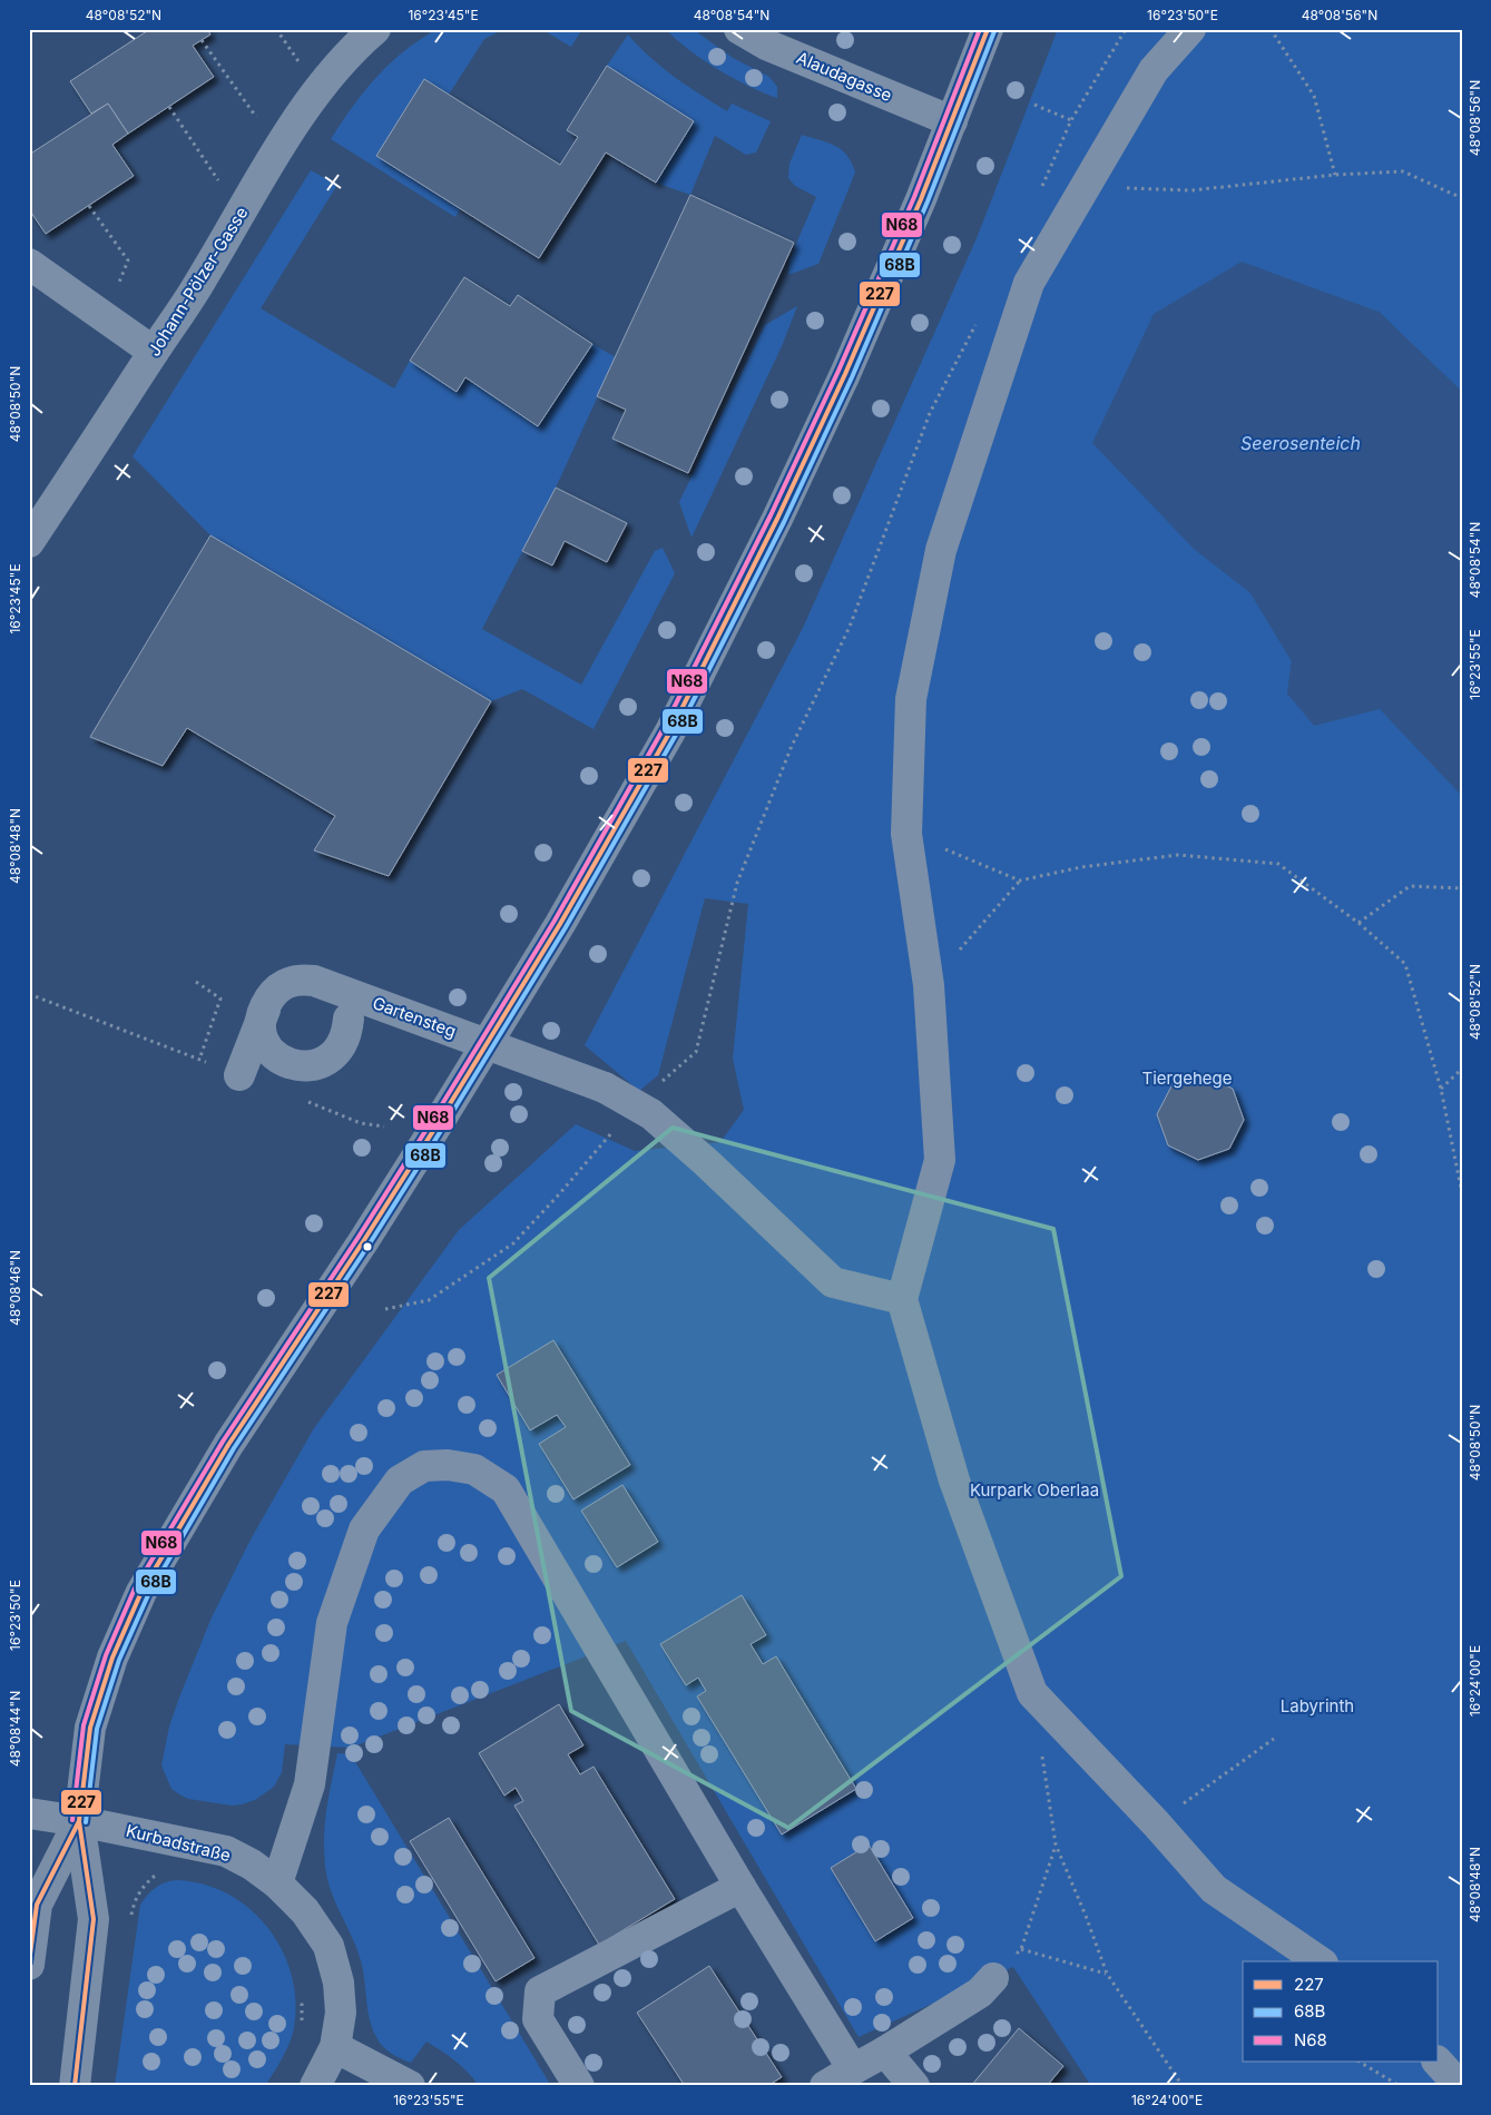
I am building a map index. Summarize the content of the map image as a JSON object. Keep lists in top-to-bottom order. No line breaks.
{"streets":{"street":["Alaudagasse","Johann-Pölzer-Gasse","Gartensteg","Kurbadstraße"]},"water":["Seerosenteich"],"parks":["Tiergehege","Kurpark Oberlaa","Labyrinth"],"lines":["transit line 227","transit line N68","transit line 68B"],"legend":["227","68B","N68"],"coordinates":["48°08'52\"N","16°23'45\"E","48°08'54\"N","16°23'50\"E","48°08'56\"N","48°08'50\"N","16°23'55\"E","48°08'48\"N","48°08'46\"N","16°24'00\"E","48°08'44\"N"]}
